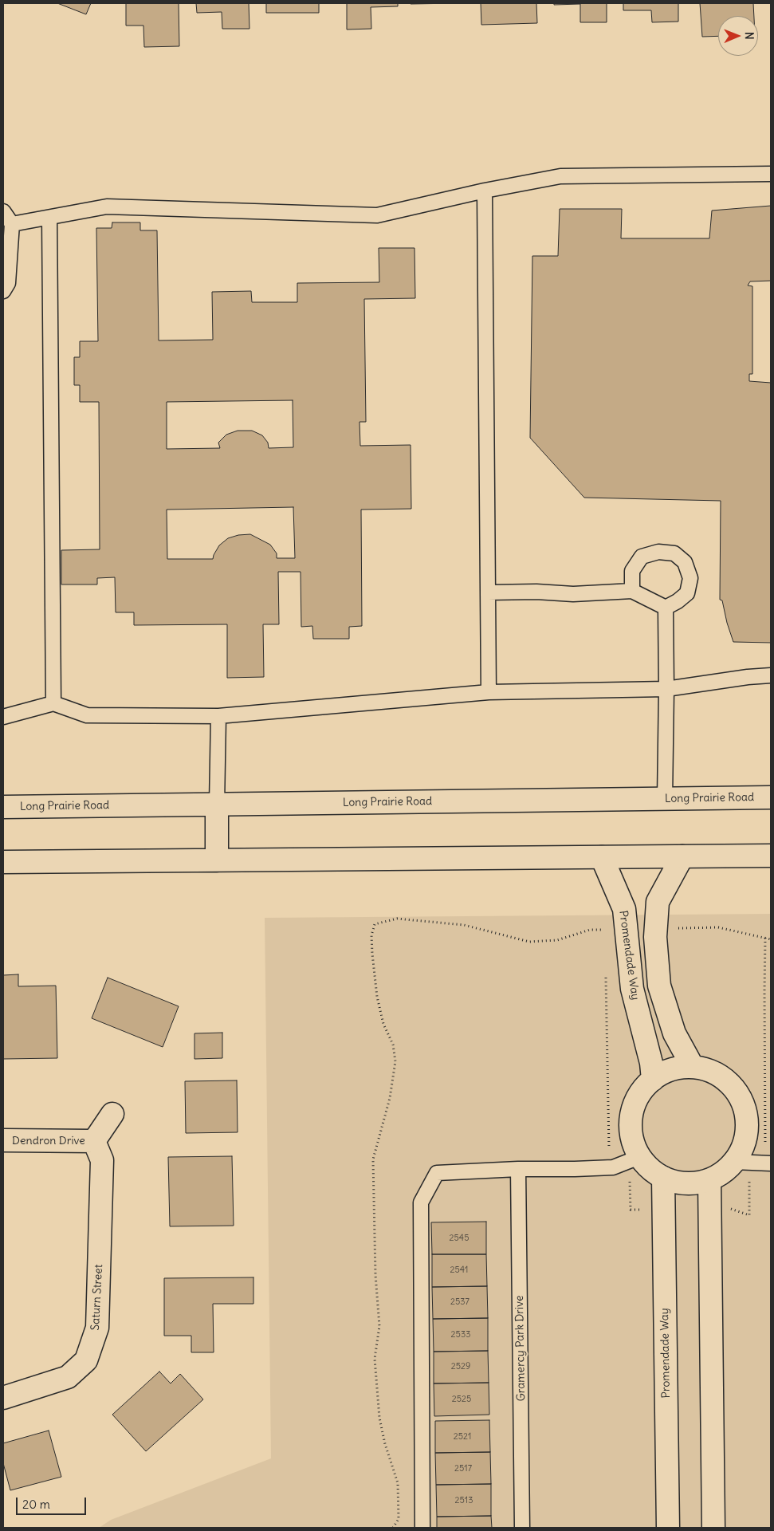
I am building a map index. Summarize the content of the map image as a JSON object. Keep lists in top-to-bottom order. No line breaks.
{"streets":{"street":["Long Prairie Road","Promendade Way","Dendron Drive","Saturn Street"],"lane":["Gramercy Park Drive"]},"crossings":[["Dendron Drive","Saturn Street"]],"house_numbers":["2545","2541","2537","2533","2529","2525","2521","2517","2513"],"scale_bar":"20 m","north":"right"}
